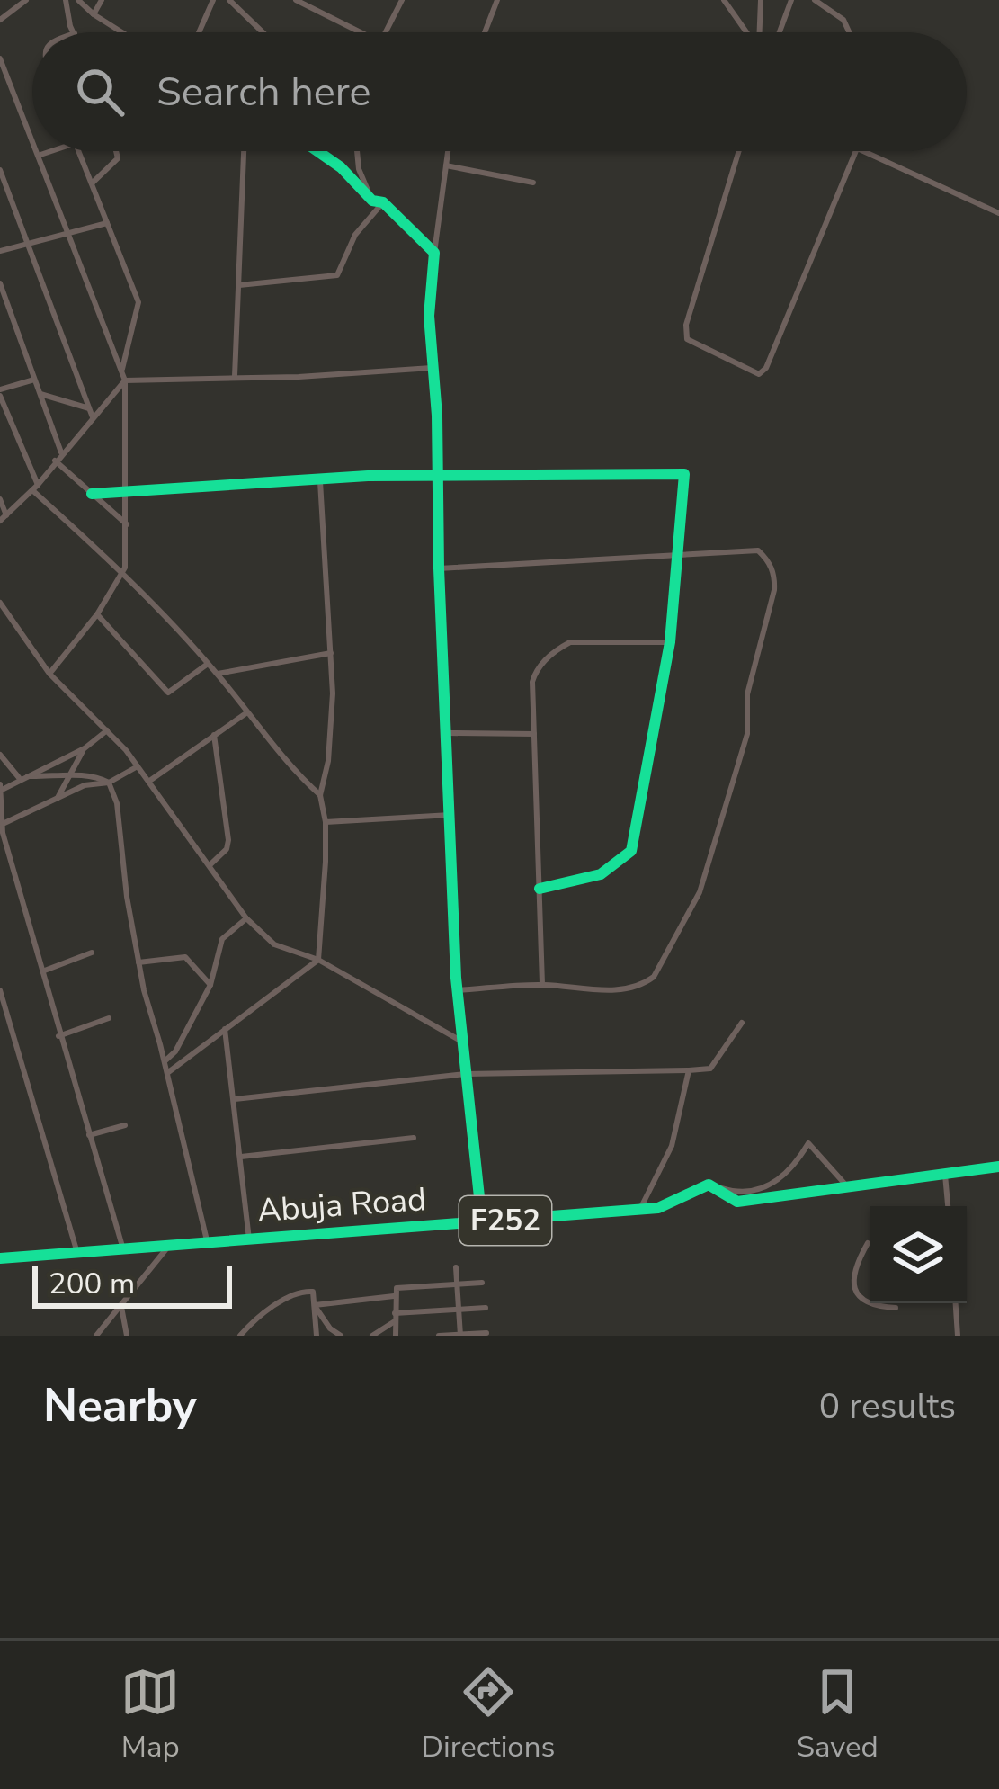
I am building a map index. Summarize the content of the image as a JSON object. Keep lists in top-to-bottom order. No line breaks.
{"streets":{"street":["Abuja Road","F252"]},"scale_bar":"200 m","page":{"search":"Search here","scale":"200 m","heading":["Nearby","0 results"],"nav":["Map","Directions","Saved"]}}
